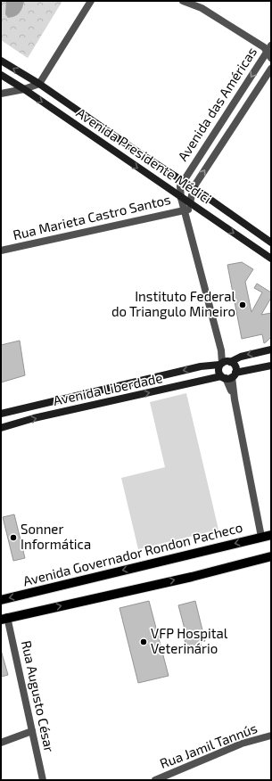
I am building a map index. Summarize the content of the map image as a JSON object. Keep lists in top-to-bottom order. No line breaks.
{"streets":{"main road":["Avenida Presidente Médici","Avenida Liberdade","Avenida Governador Rondon Pacheco"],"street":["Avenida das Américas","Rua Marieta Castro Santos","Rua Augusto César","Rua Jamil Tannús"]},"crossings":[["Avenida das Américas","Avenida Presidente Médici"],["Avenida das Américas","Rua Marieta Castro Santos"],["Avenida Presidente Médici","Rua Marieta Castro Santos"]],"places":["Instituto Federal do Triangulo Mineiro","Sonner Informática","VFP Hospital Veterinário"]}
